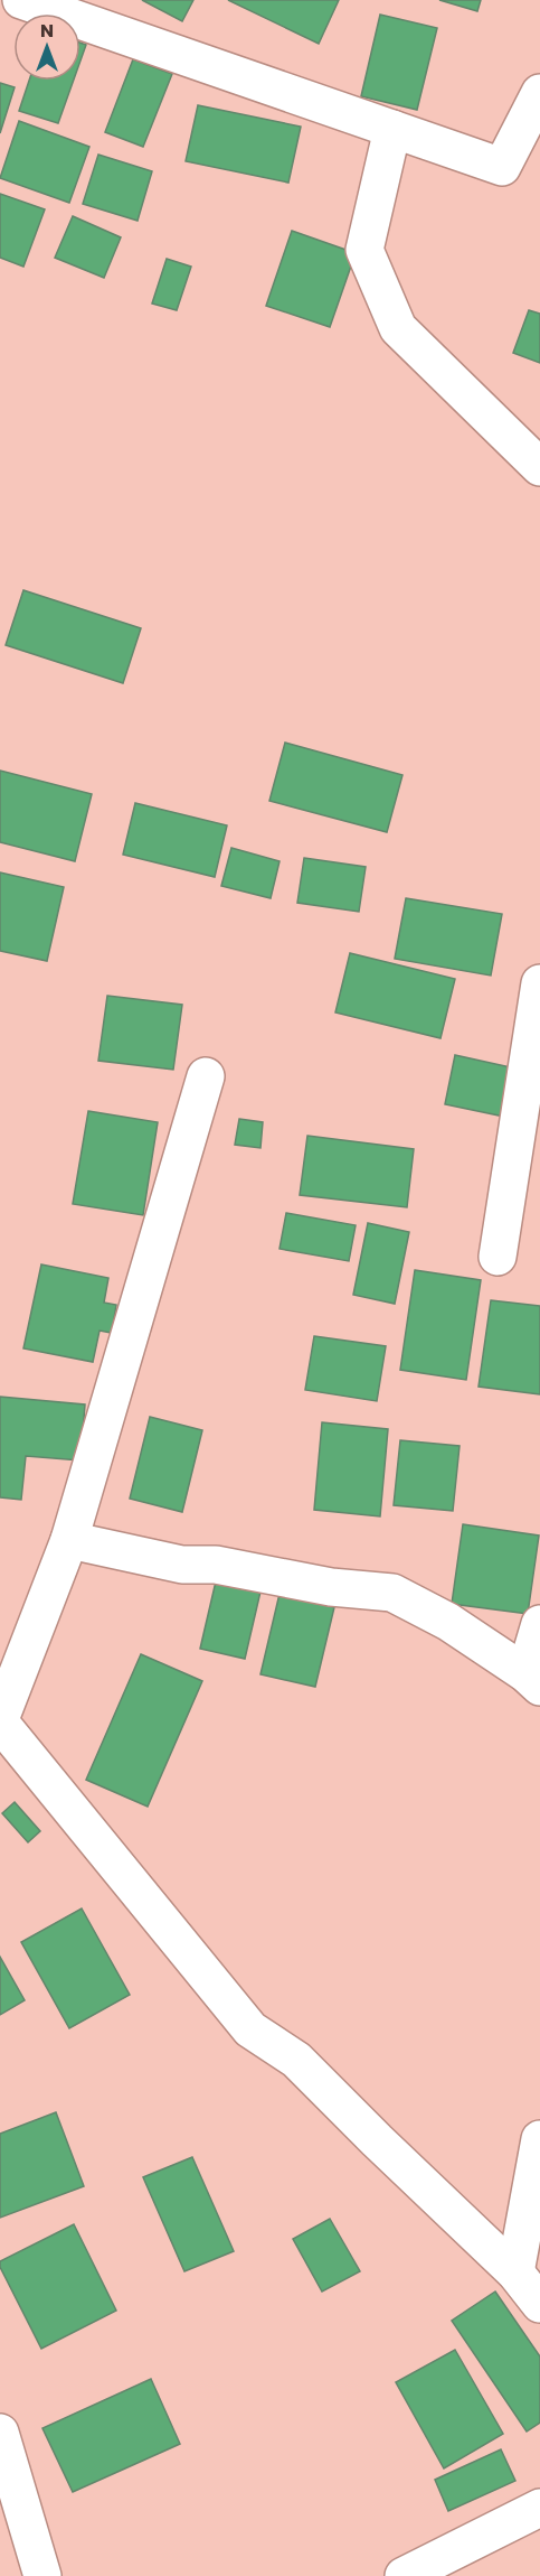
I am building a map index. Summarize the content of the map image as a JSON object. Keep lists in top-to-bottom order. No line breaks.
{"north":"top"}
